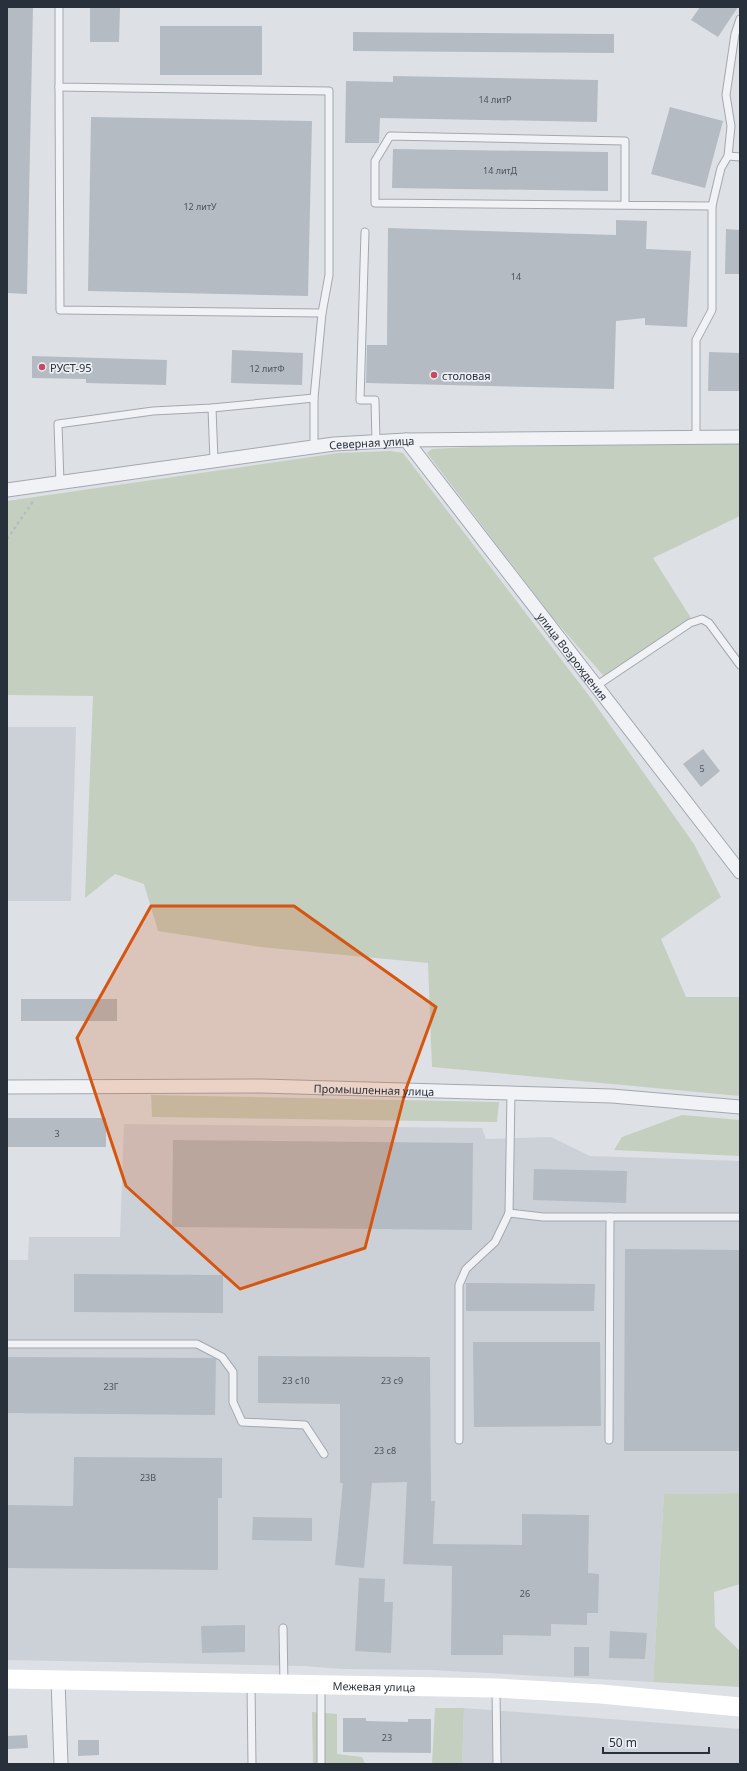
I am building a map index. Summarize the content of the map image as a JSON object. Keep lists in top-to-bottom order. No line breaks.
{"streets":{"street":["Северная улица","улица Возрождения","Промышленная улица","Межевая улица"]},"crossings":[["Северная улица","улица Возрождения"]],"places":["РУСТ-95","столовая"],"house_numbers":["14 литР","14 литД","12 литУ","14","12 литФ","5","3","23 с10","23 с9","23Г","23 с8","23В","26","23"],"scale_bar":"50 m"}
